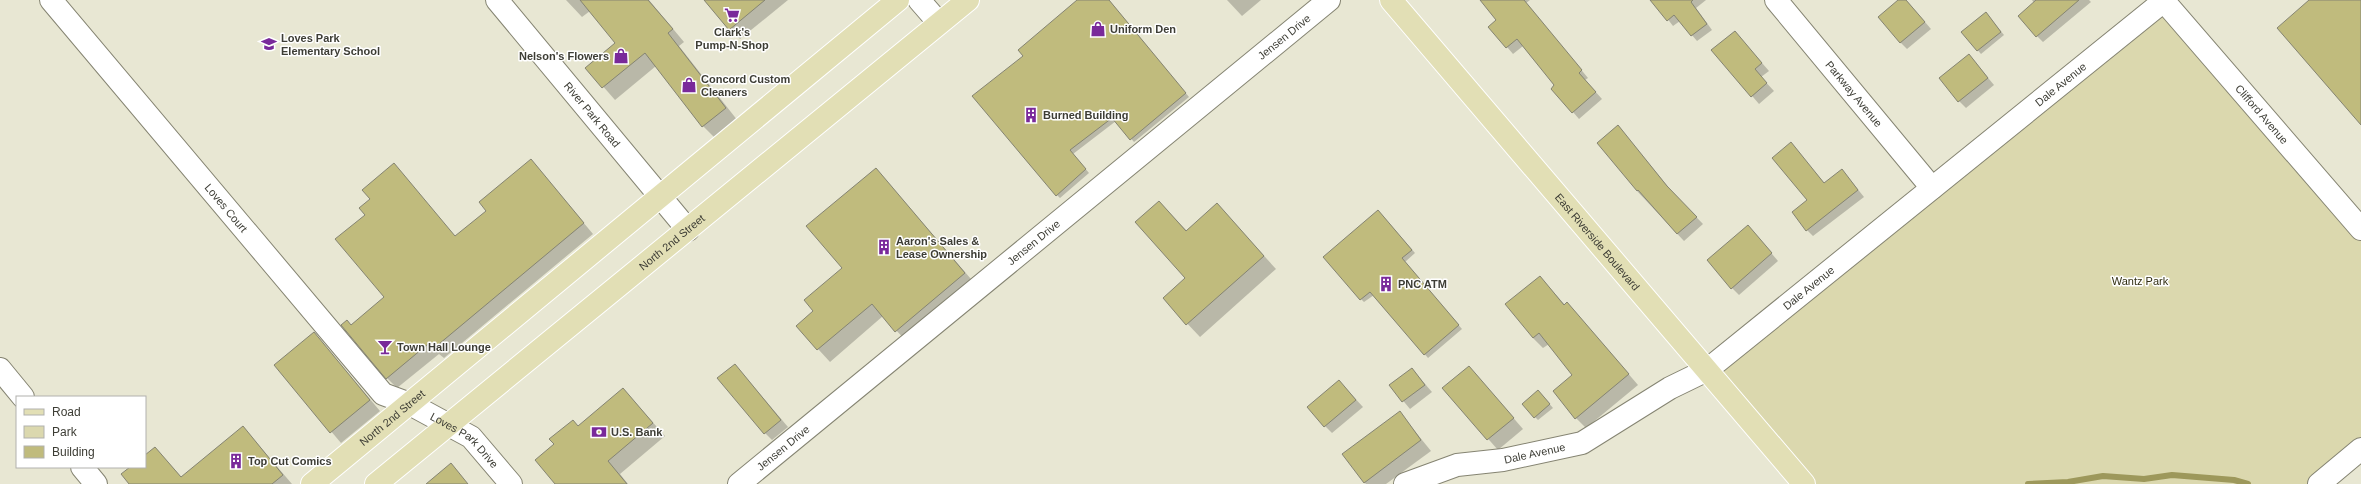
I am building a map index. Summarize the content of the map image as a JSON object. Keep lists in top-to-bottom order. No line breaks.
{"streets":{"main road":["North 2nd Street","East Riverside Boulevard"],"street":["Jensen Drive","Dale Avenue","Parkway Avenue","River Park Road","Clifford Avenue","Loves Court","Loves Park Drive"]},"crossings":[["Dale Avenue","Parkway Avenue"],["Dale Avenue","Clifford Avenue"],["Dale Avenue","East Riverside Boulevard"],["River Park Road","North 2nd Street"],["Loves Court","North 2nd Street"],["Loves Court","Loves Park Drive"],["North 2nd Street","Loves Park Drive"]],"parks":["Wantz Park"],"places":{"supermarket":["Clark's Pump-N-Shop"],"shop":["Uniform Den","Nelson's Flowers","Concord Custom Cleaners"],"school or university":["Loves Park Elementary School"],"building":["Burned Building","Aaron's Sales & Lease Ownership","PNC ATM","Top Cut Comics"],"bar":["Town Hall Lounge"],"bank":["U.S. Bank"]},"legend":["Road","Park","Building"]}
